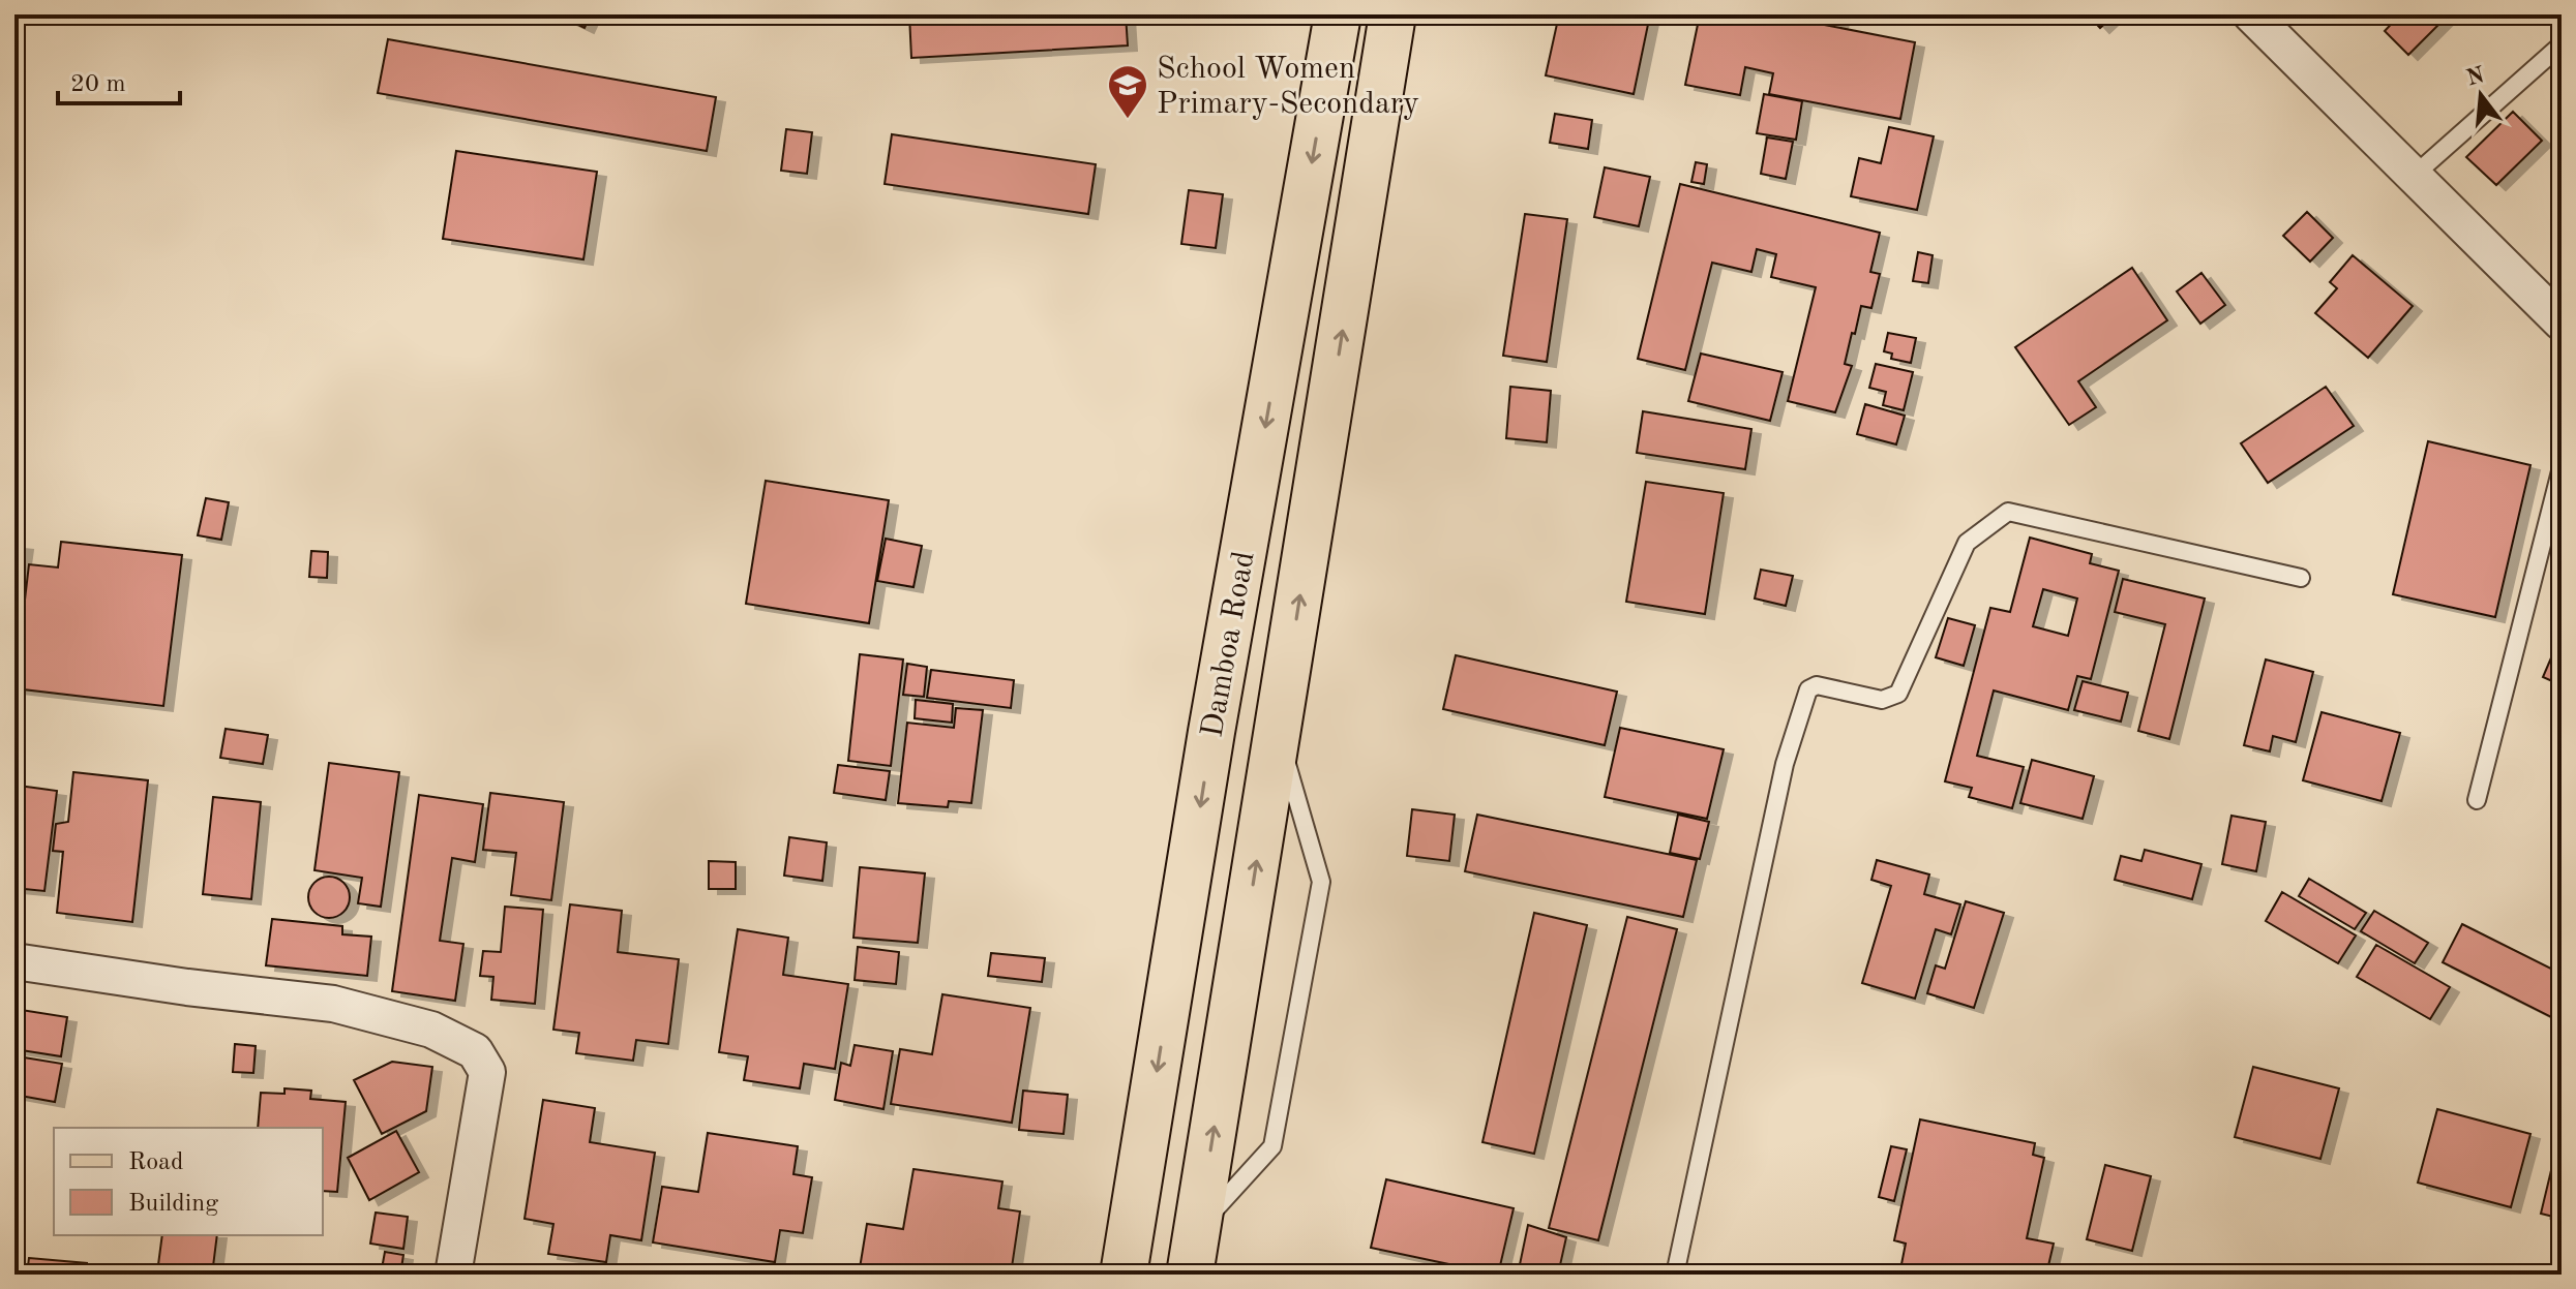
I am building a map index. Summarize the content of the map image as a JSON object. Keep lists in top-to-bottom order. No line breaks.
{"streets":{"main road":["Damboa Road"]},"places":{"school or university":["School Women Primary-Secondary"]},"legend":["Road","Building"],"scale_bar":"20 m","north":"top"}
